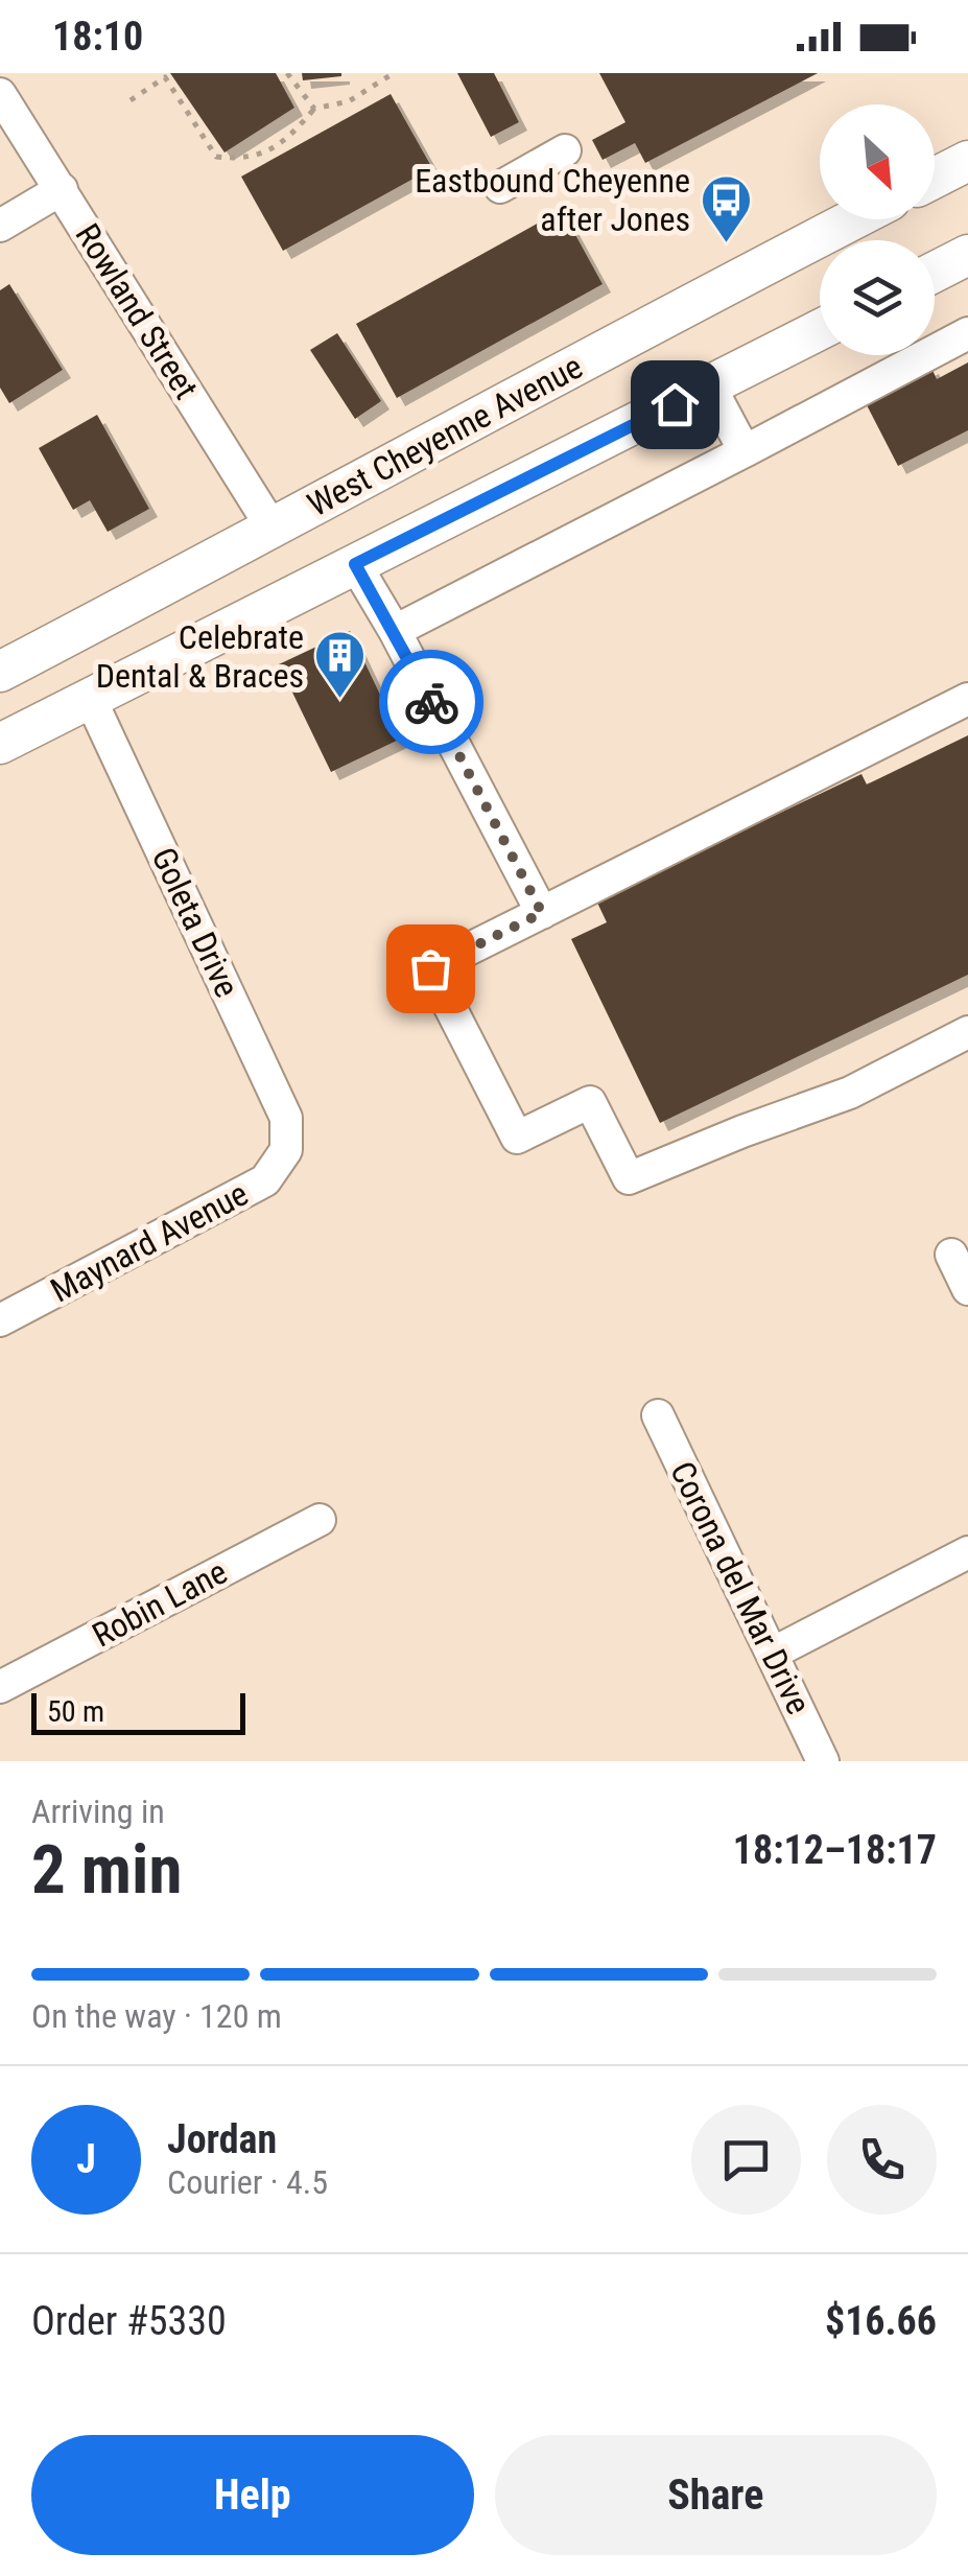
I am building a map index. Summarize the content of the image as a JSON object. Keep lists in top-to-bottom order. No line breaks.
{"streets":{"main road":["West Cheyenne Avenue"],"street":["Rowland Street","Goleta Drive","Maynard Avenue","Corona del Mar Drive","Robin Lane"]},"crossings":[["Rowland Street","West Cheyenne Avenue"],["West Cheyenne Avenue","Goleta Drive"],["Goleta Drive","Maynard Avenue"]],"places":{"bus stop":["Eastbound Cheyenne after Jones"],"building":["Celebrate Dental & Braces"]},"scale_bar":"50 m","north":"bottom right","page":{"status":"18:10","scale":"50 m","heading":["2 min","Arriving in","18:12–18:17"],"panel":["Jordan","Courier · 4.5","Order #5330","$16.66"],"bar":"On the way · 120 m","round":"J","buttons":["Help","Share"]}}
